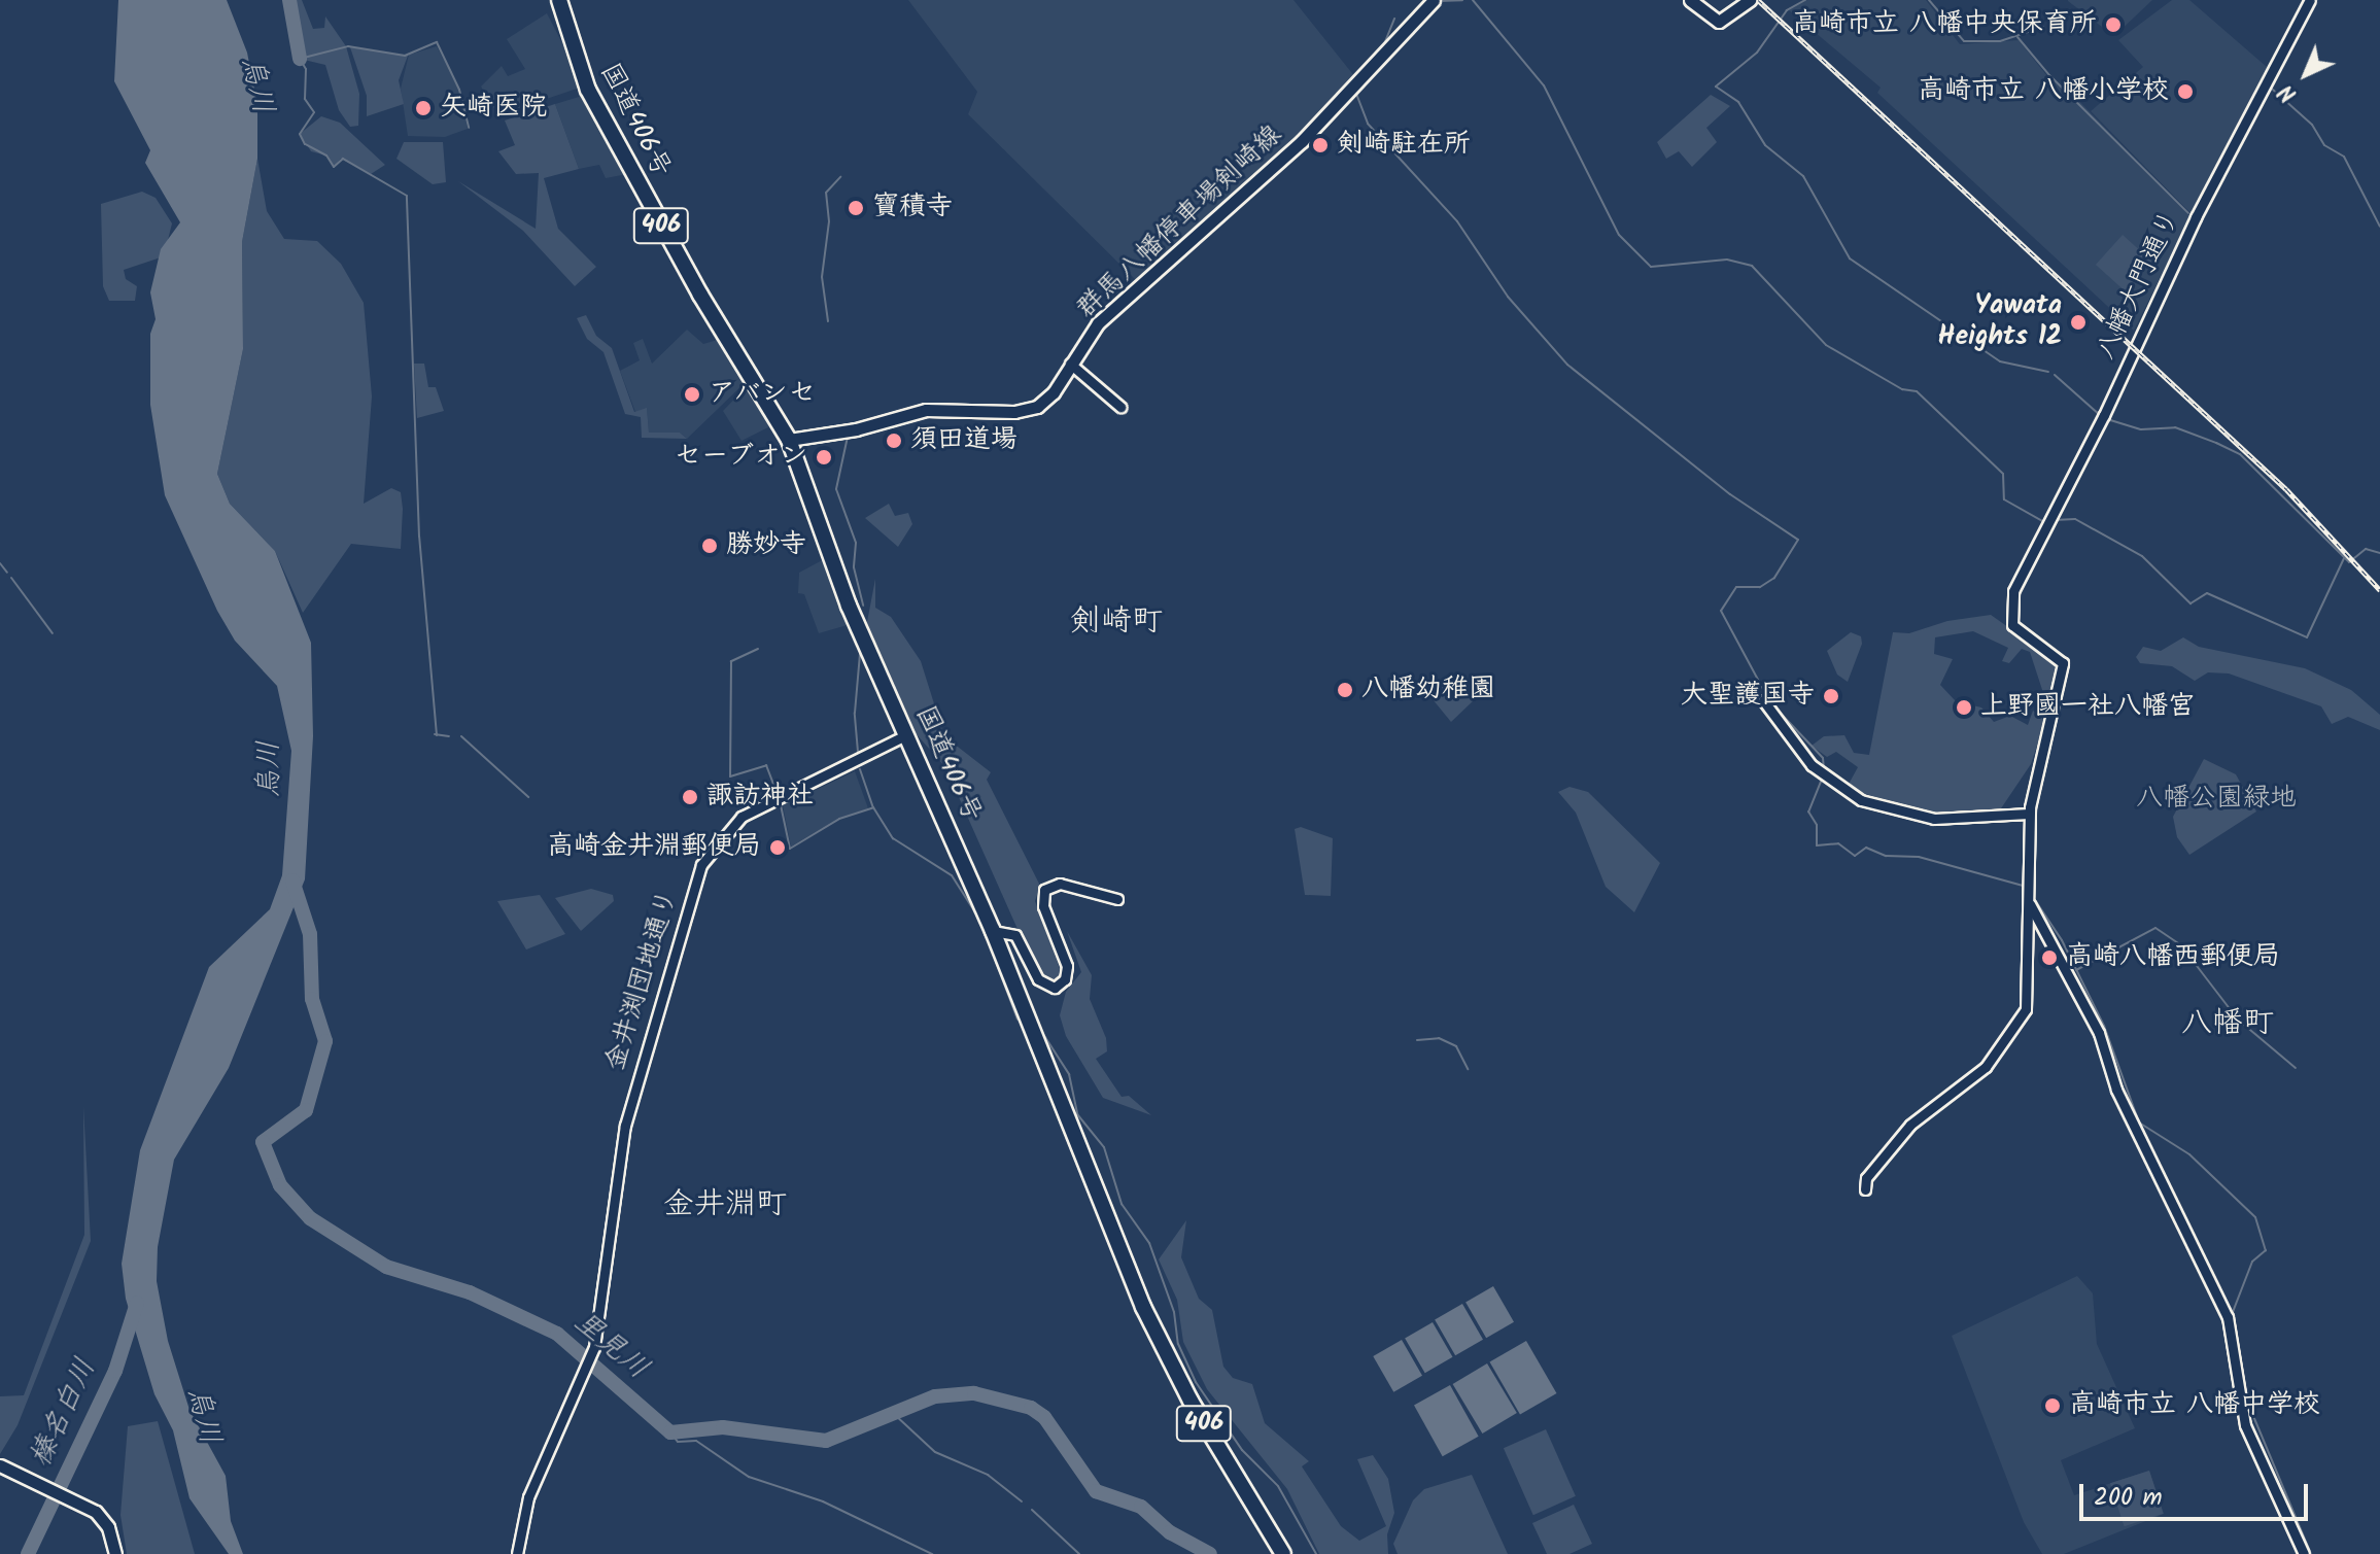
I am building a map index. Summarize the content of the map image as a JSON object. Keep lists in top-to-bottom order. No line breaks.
{"streets":{"highway":["国道406号","406"],"main road":["群馬八幡停車場剣崎線"],"street":["八幡大門通り","金井渕団地通り"]},"crossings":[["国道406号","群馬八幡停車場剣崎線"],["国道406号","金井渕団地通り"]],"districts":["剣崎町","八幡町","金井淵町"],"water":["烏川","里見川","榛名白川"],"parks":["八幡公園緑地"],"places":["高崎市立 八幡中央保育所","高崎市立 八幡小学校","矢崎医院","剣崎駐在所","寶積寺","Yawata Heights 12","アバンセ","須田道場","セーブオン","勝妙寺","八幡幼稚園","大聖護国寺","上野國一社八幡宮","諏訪神社","高崎金井淵郵便局","高崎八幡西郵便局","高崎市立 八幡中学校"],"scale_bar":"200 m","north":"bottom left"}
